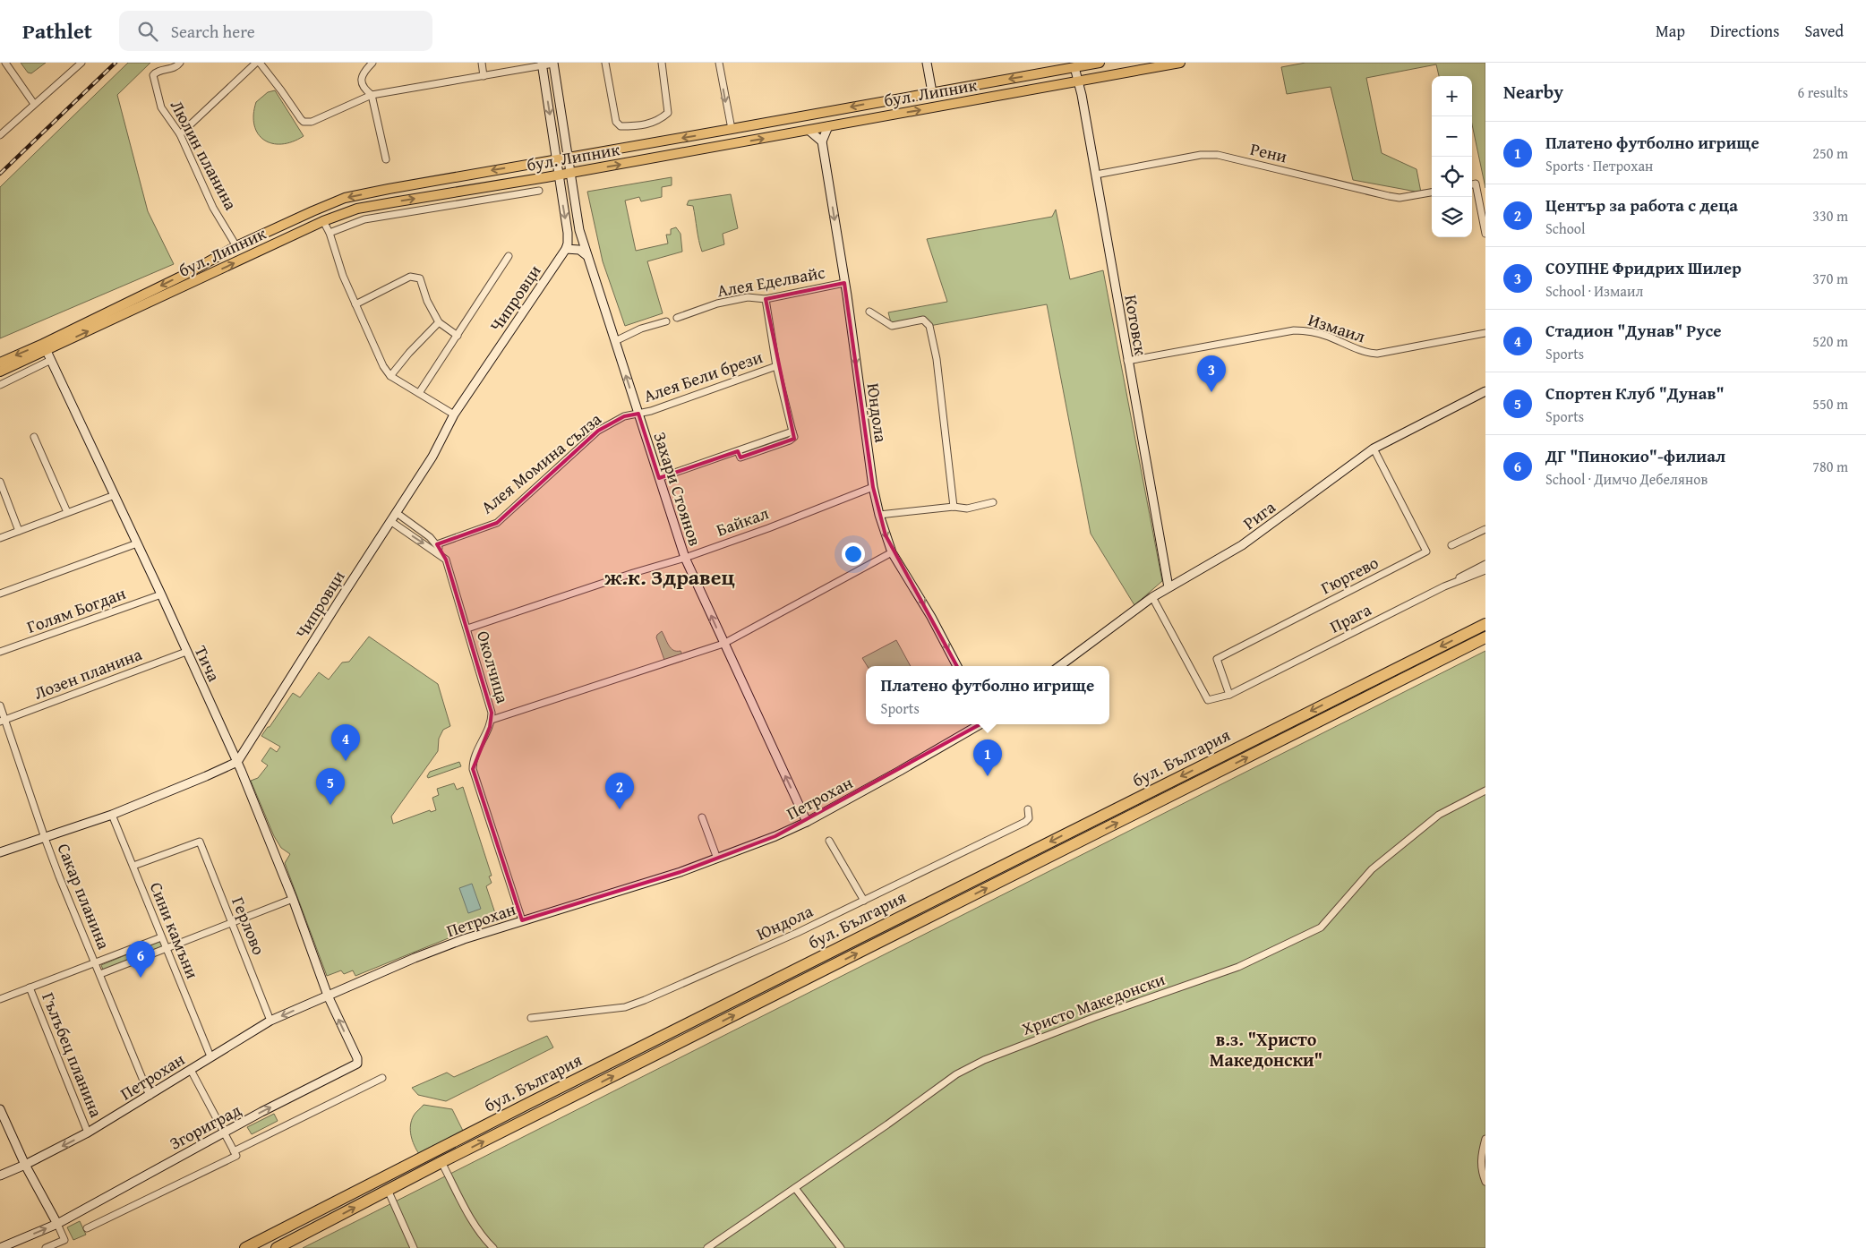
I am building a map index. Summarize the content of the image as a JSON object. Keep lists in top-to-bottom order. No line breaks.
{"streets":{"highway":["бул. България"],"main road":["бул. Липник"],"street":["Рени","Люлин планина","Алея Еделвайс","Чипровци","Котовск","Измаил","Алея Бели брези","Юндола","Алея Момина сълза","Захари Стоянов","Рига","Байкал","Гюргево","Голям Богдан","Прага","Тича","Околчица","Лозен планина","Петрохан","Сакар планина","Герлово","Сини камъни","Христо Македонски","Гълъбец планина","Згориград"]},"crossings":[["бул. Липник","Люлин планина"],["бул. Липник","Котовск"],["бул. Липник","Захари Стоянов"],["бул. Липник","Тича"],["Рени","Котовск"],["Алея Еделвайс","Алея Бели брези"],["Алея Еделвайс","Юндола"],["Чипровци","Захари Стоянов"],["Чипровци","Тича"],["Котовск","Измаил"],["Котовск","Рига"],["Алея Бели брези","Алея Момина сълза"],["Алея Бели брези","Захари Стоянов"],["Юндола","Байкал"],["Алея Момина сълза","Захари Стоянов"],["Алея Момина сълза","Околчица"],["Захари Стоянов","Байкал"],["Захари Стоянов","Петрохан"],["Рига","Гюргево"],["Байкал","Околчица"],["Гюргево","Прага"],["Голям Богдан","Тича"],["Тича","Лозен планина"],["Тича","Петрохан"],["Тича","Згориград"],["Околчица","Петрохан"],["Лозен планина","Сакар планина"],["Петрохан","Сакар планина"],["Петрохан","Герлово"],["Петрохан","Сини камъни"],["Петрохан","Гълъбец планина"],["Петрохан","Згориград"],["Герлово","Сини камъни"]],"one_way":["Юндола","Захари Стоянов"],"districts":["ж.к. Здравец","в.з. \"Христо Македонски\""],"page":{"header":"Pathlet","search":"Search here","nav":["Map","Directions","Saved"],"heading":["Nearby","6 results"],"map_buttons":["+","−"],"list":[{"mark":"1","name":"Платено футболно игрище","note":"Sports · Петрохан","value":"250 m"},{"mark":"2","name":"Център за работа с деца","note":"School","value":"330 m"},{"mark":"3","name":"СОУПНЕ Фридрих Шилер","note":"School · Измаил","value":"370 m"},{"mark":"4","name":"Стадион \"Дунав\" Русе","note":"Sports","value":"520 m"},{"mark":"5","name":"Спортен Клуб \"Дунав\"","note":"Sports","value":"550 m"},{"mark":"6","name":"ДГ \"Пинокио\"-филиал","note":"School · Димчо Дебелянов","value":"780 m"}],"pins":["3","4","1","5","2","6"],"popup":["Платено футболно игрище","Sports"]}}
